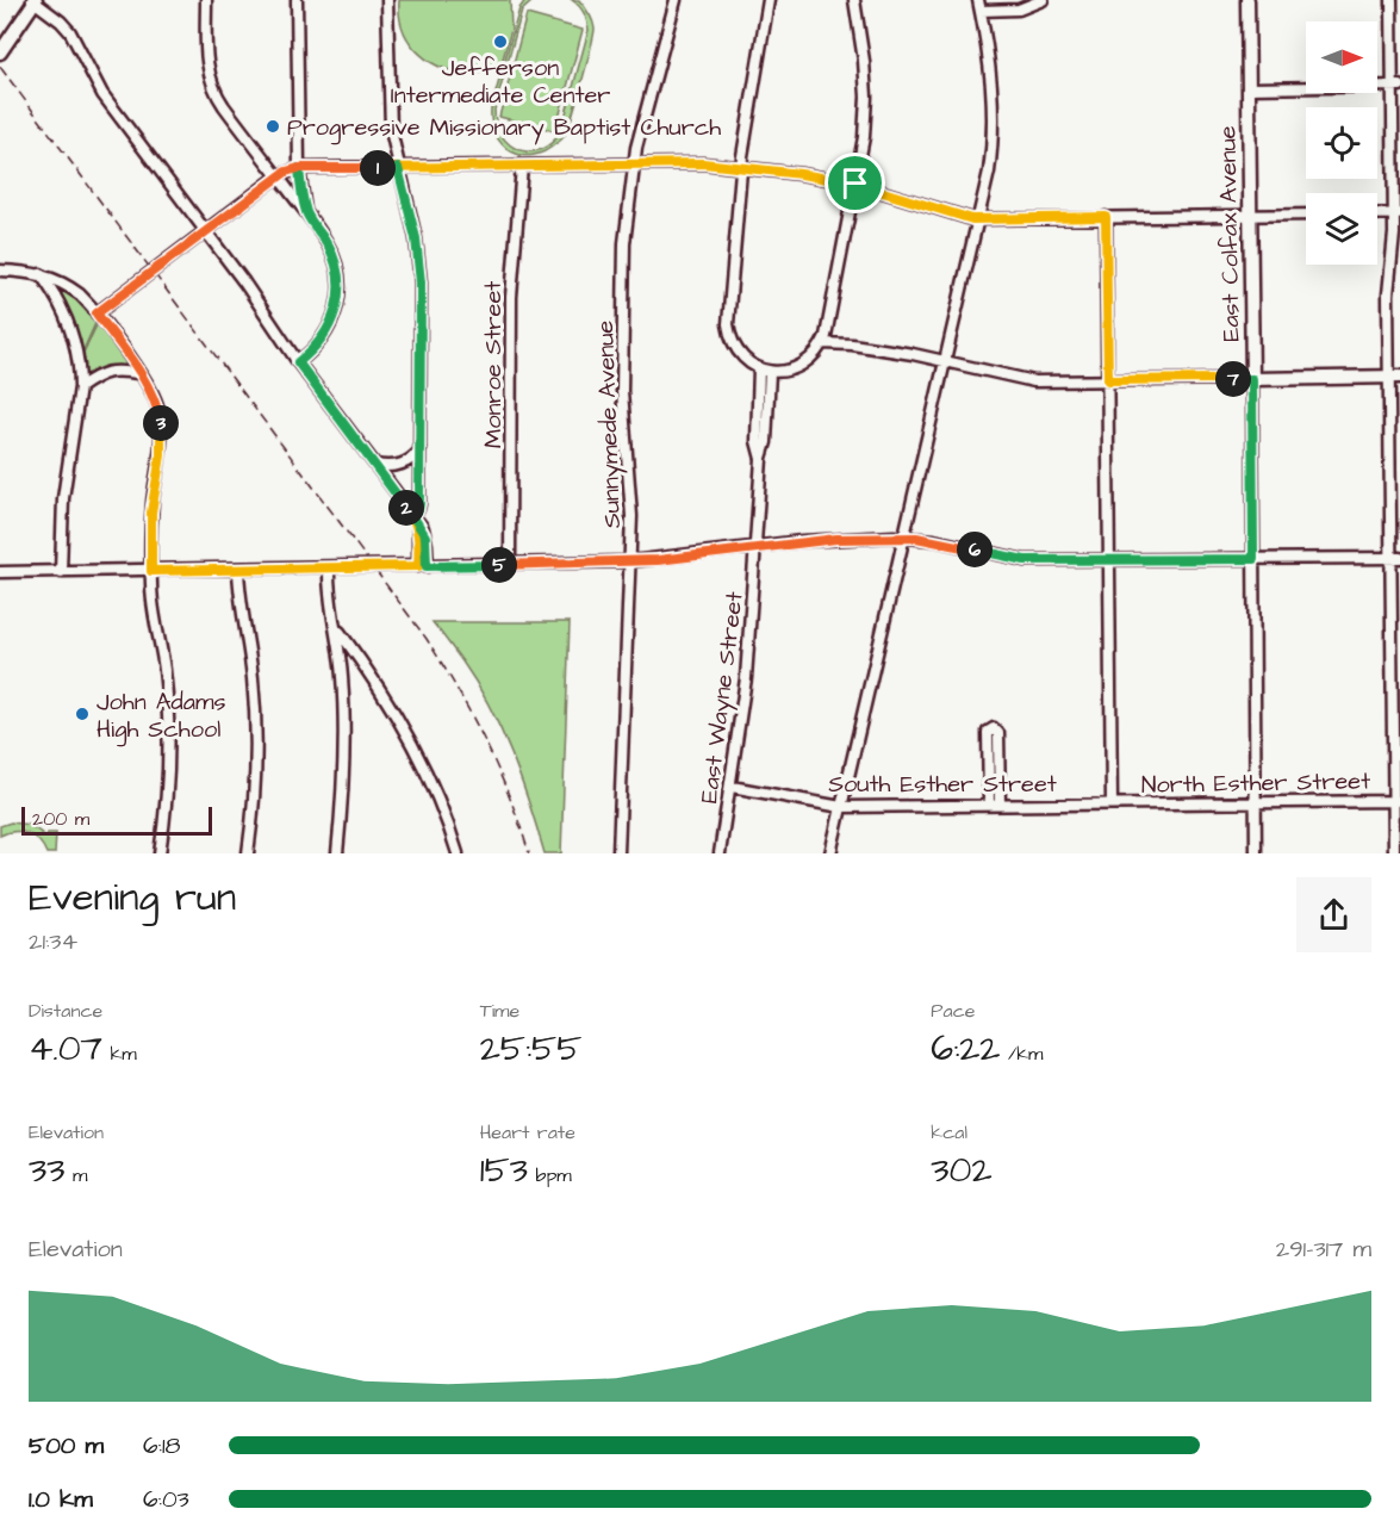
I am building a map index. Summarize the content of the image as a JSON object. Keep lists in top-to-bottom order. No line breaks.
{"streets":{"main road":["East Colfax Avenue"],"street":["Monroe Street","Sunnymede Avenue","East Wayne Street","North Esther Street","South Esther Street"]},"crossings":[["East Colfax Avenue","North Esther Street"],["East Wayne Street","South Esther Street"],["North Esther Street","South Esther Street"]],"places":["Jefferson Intermediate Center","Progressive Missionary Baptist Church","John Adams High School"],"scale_bar":"200 m","north":"right","page":{"pins":["1","7","3","2","6","5"],"scale":"200 m","heading":["Evening run","21:34"],"stats":[["Distance","4.07 km"],["Time","25:55"],["Pace","6:22 /km"],["Elevation","33 m"],["Heart rate","153 bpm"],["kcal","302"]],"chart":["Elevation","291–317 m"],"list":[{"name":"500 m","note":"6:18"},{"name":"1.0 km","note":"6:03"}]}}
